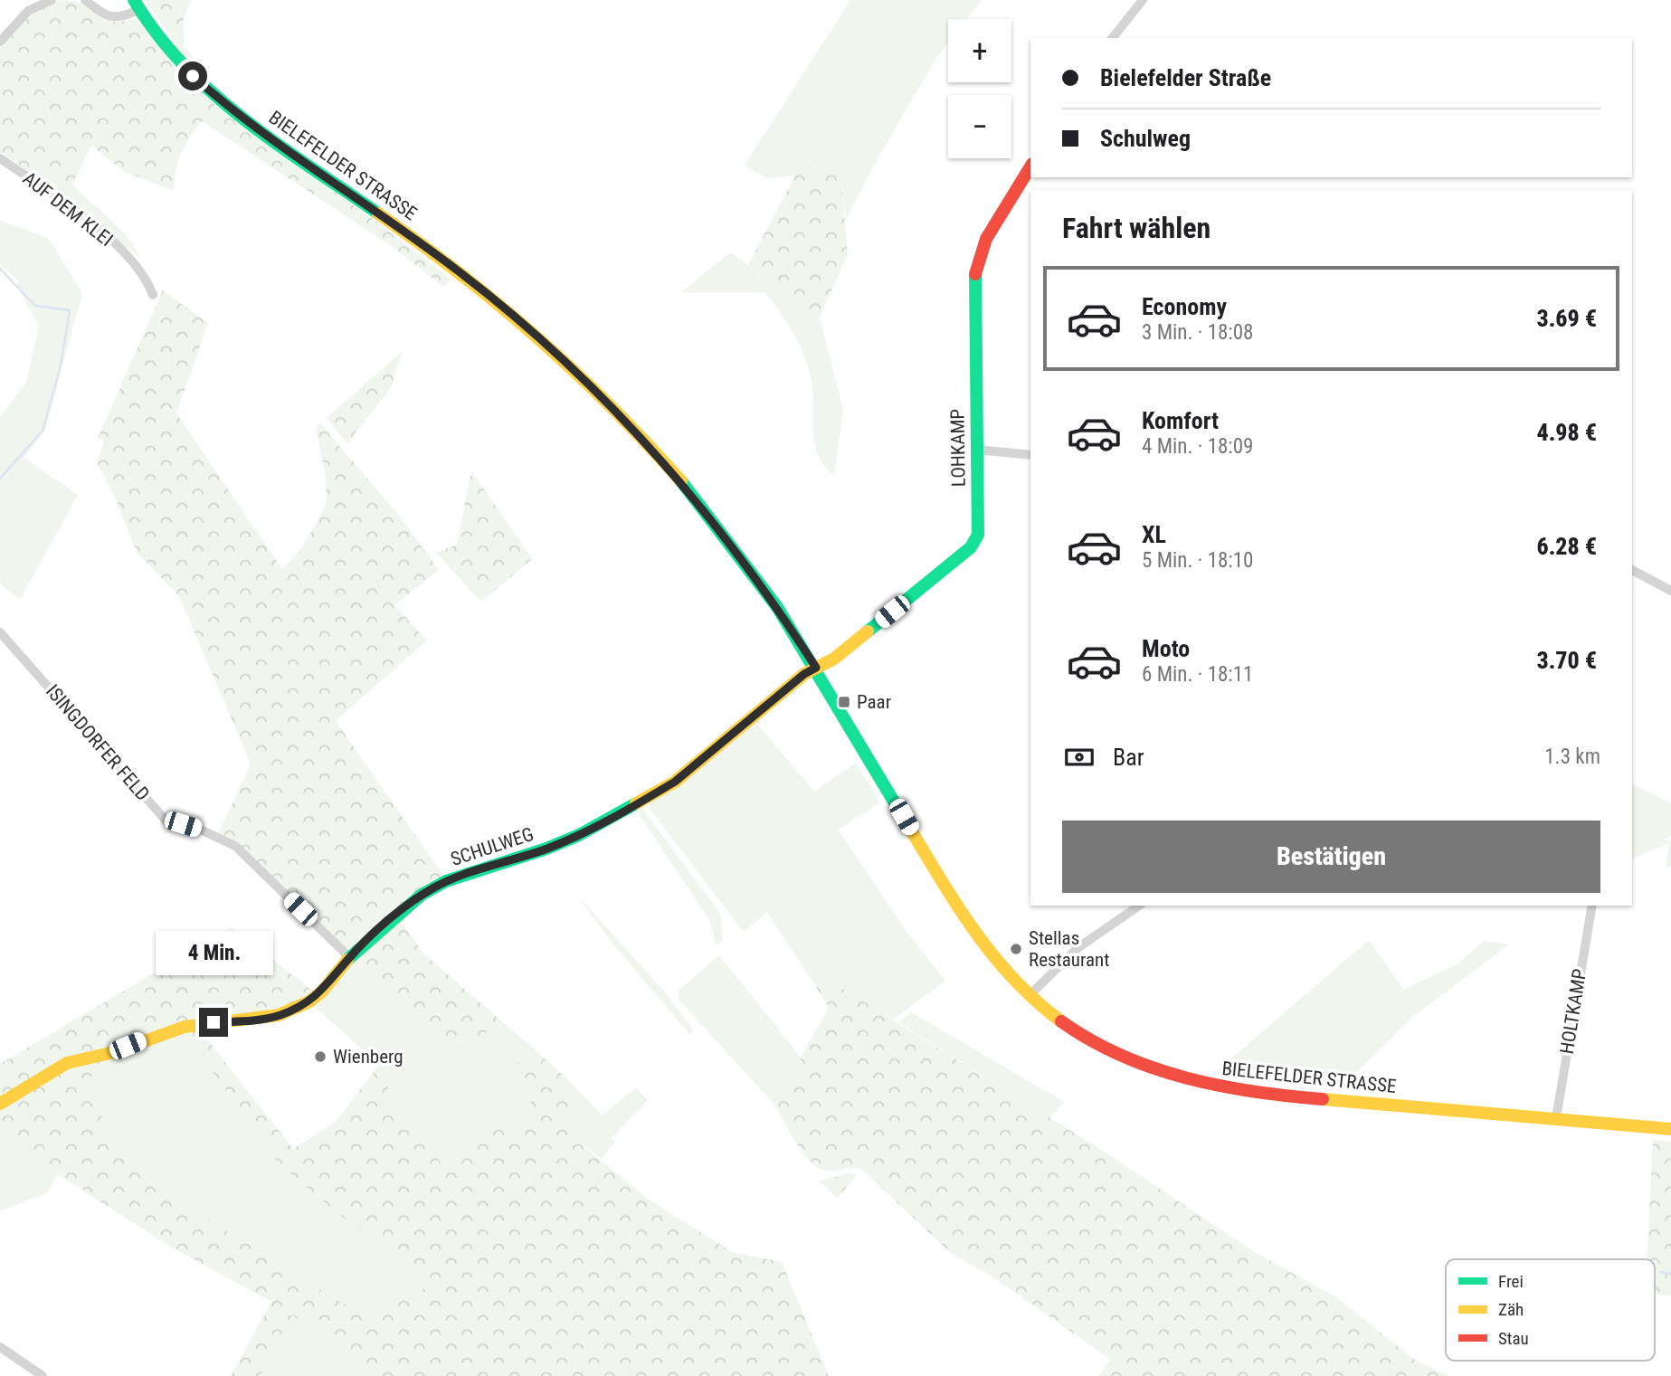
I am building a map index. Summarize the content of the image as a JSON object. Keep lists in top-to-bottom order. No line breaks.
{"streets":{"main road":["BIELEFELDER STRASSE","LOHKAMP","SCHULWEG"],"street":["AUF DEM KLEI","ISINGDORFER FELD","HOLTKAMP"]},"crossings":[["BIELEFELDER STRASSE","LOHKAMP"],["BIELEFELDER STRASSE","SCHULWEG"],["BIELEFELDER STRASSE","HOLTKAMP"],["LOHKAMP","SCHULWEG"],["ISINGDORFER FELD","SCHULWEG"]],"places":{"transit":["Paar"],"other":["Stellas Restaurant","Wienberg"]},"legend":["Frei","Zäh","Stau"],"page":{"map_buttons":["+","−"],"banner":["Bielefelder Straße","Schulweg"],"heading":"Fahrt wählen","list":[{"name":"Economy","note":"3 Min. · 18:08","value":"3.69 €"},{"name":"Komfort","note":"4 Min. · 18:09","value":"4.98 €"},{"name":"XL","note":"5 Min. · 18:10","value":"6.28 €"},{"name":"Moto","note":"6 Min. · 18:11","value":"3.70 €"}],"pay":["Bar","1.3 km"],"buttons":"Bestätigen","bubble":"4 Min."}}
